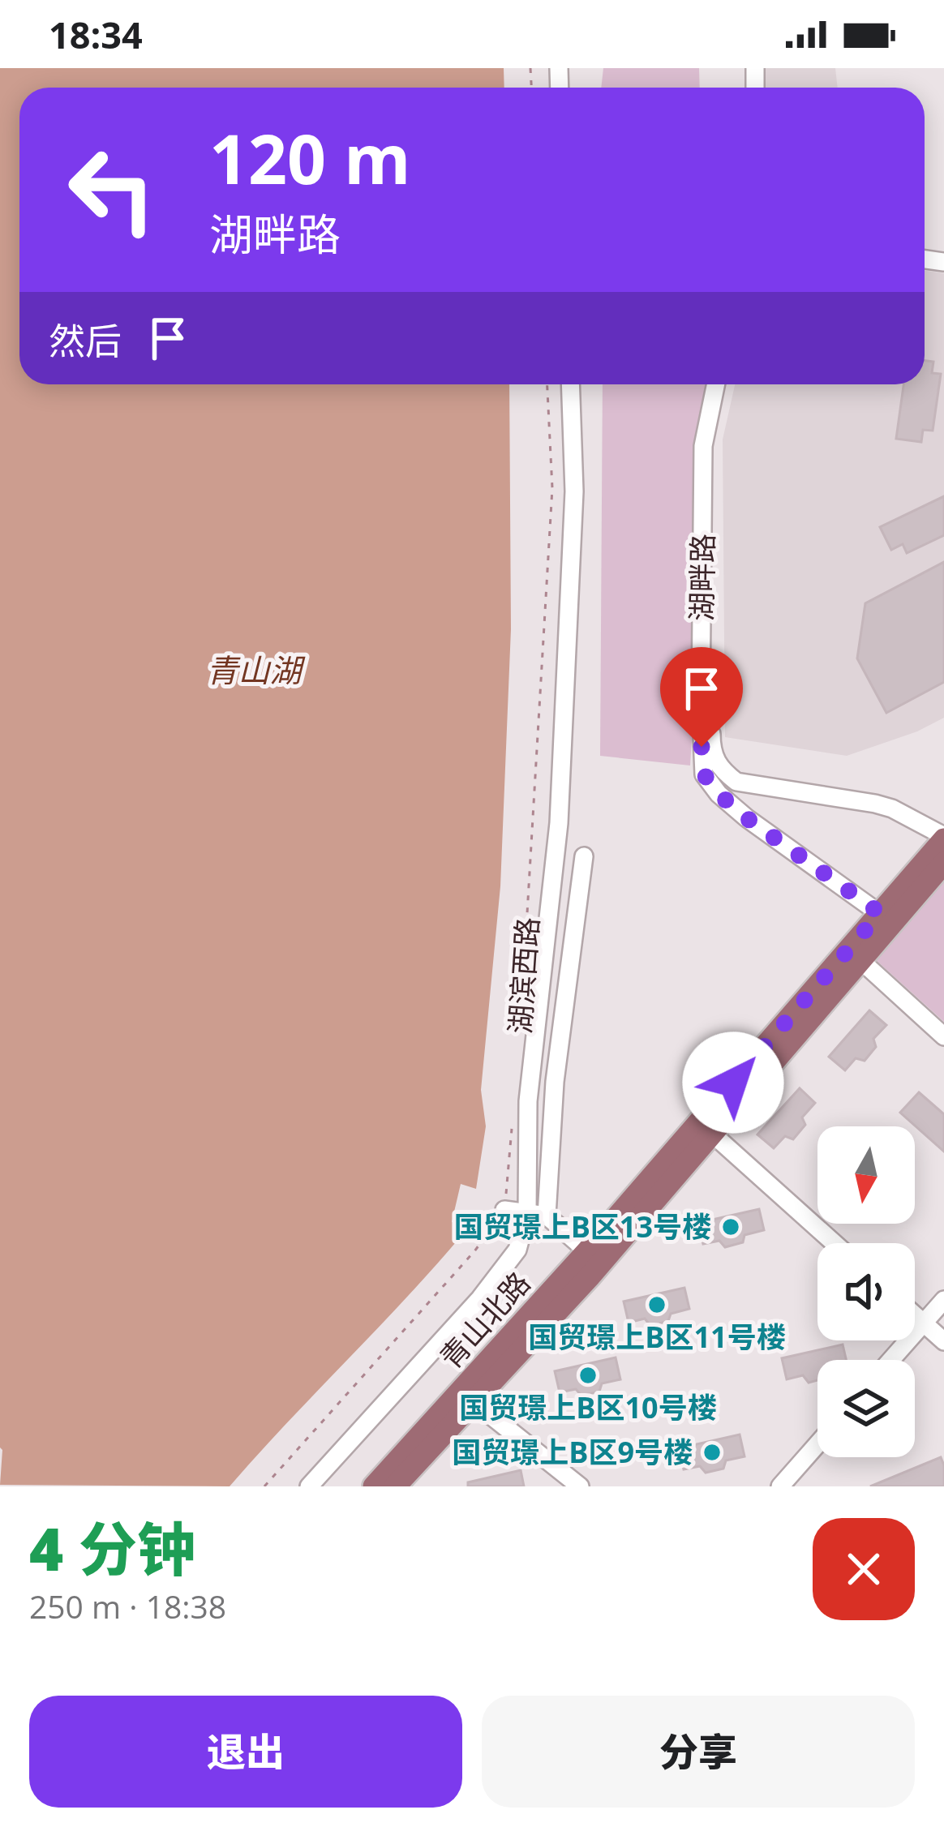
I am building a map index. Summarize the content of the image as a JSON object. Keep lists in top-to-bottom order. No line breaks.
{"streets":{"main road":["青山北路"],"street":["湖畔路","湖滨西路"]},"crossings":[["湖畔路","青山北路"]],"water":["青山湖"],"places":["国贸璟上B区13号楼","国贸璟上B区11号楼","国贸璟上B区10号楼","国贸璟上B区9号楼"],"north":"bottom","page":{"status":"18:34","turn":["120 m","湖畔路"],"then":"然后","heading":["4 分钟","250 m · 18:38"],"buttons":["退出","分享"]}}
